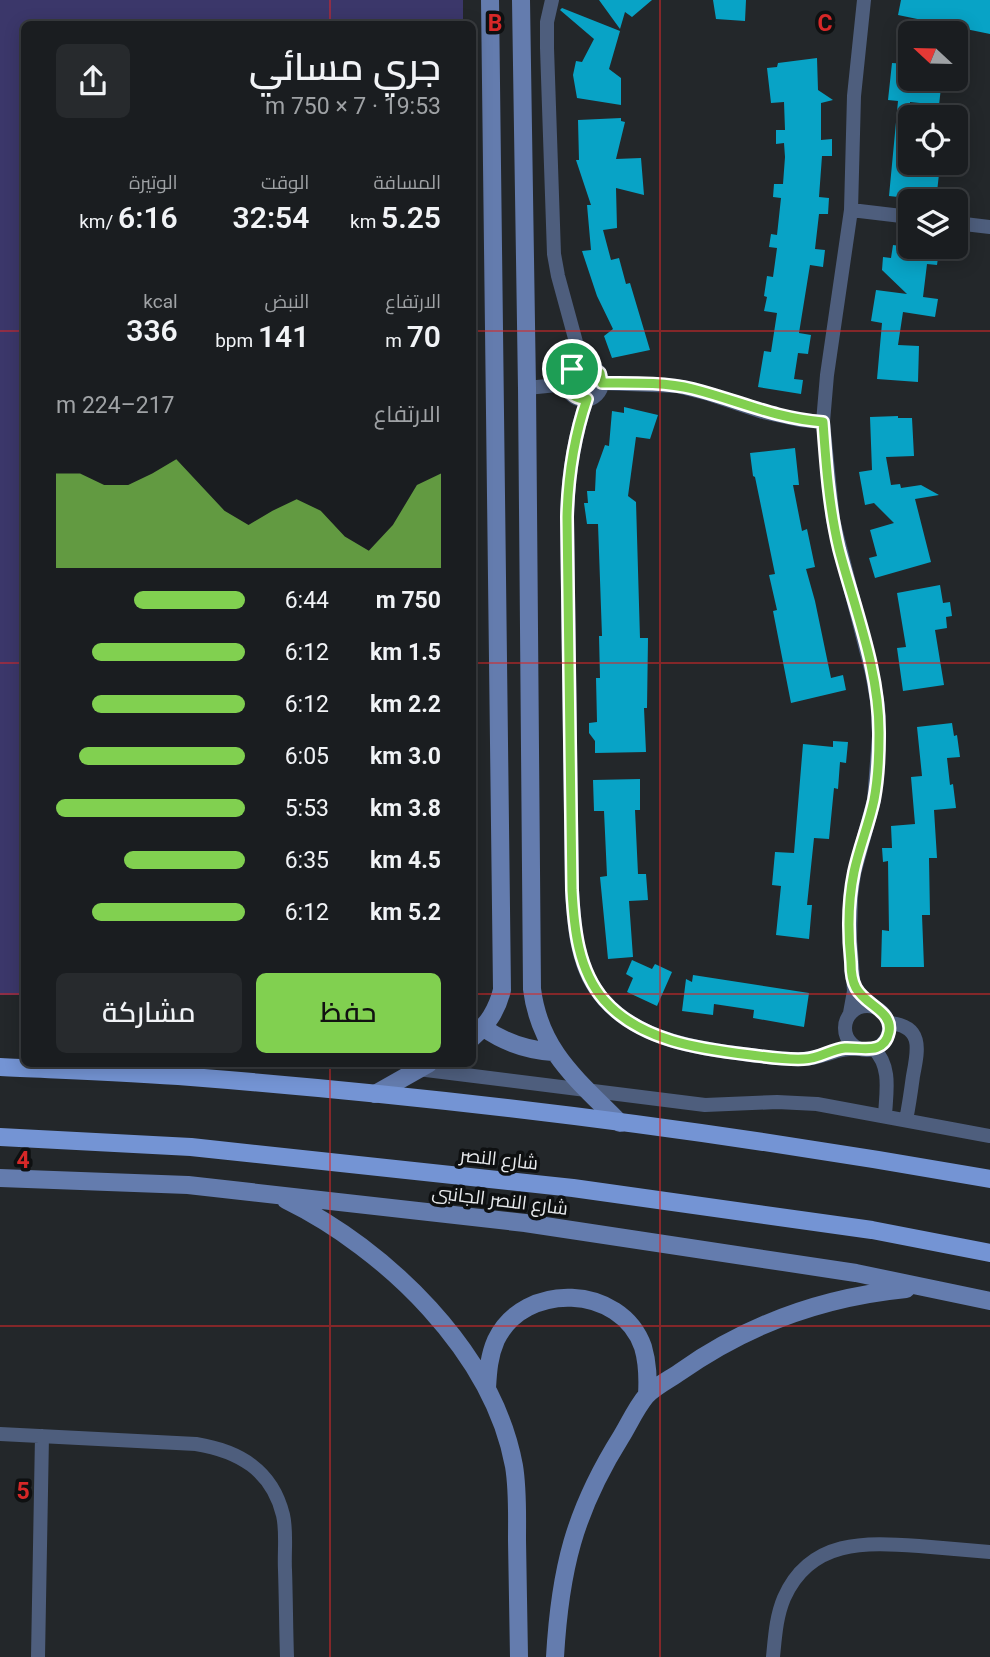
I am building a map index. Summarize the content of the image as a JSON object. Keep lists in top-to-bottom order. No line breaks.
{"streets":{"main road":["شارع النصر"],"street":["شارع النصر الجانبى"]},"north":"left","page":{"heading":["جري مسائي","19:53 · 7 × 750 m"],"stats":[["المسافة","5.25 km"],["الوقت","32:54"],["الوتيرة","6:16 /km"],["الارتفاع","70 m"],["النبض","141 bpm"],["kcal","336"]],"chart":["الارتفاع","217–224 m"],"list":[{"name":"750 m","note":"6:44"},{"name":"1.5 km","note":"6:12"},{"name":"2.2 km","note":"6:12"},{"name":"3.0 km","note":"6:05"},{"name":"3.8 km","note":"5:53"},{"name":"4.5 km","note":"6:35"},{"name":"5.2 km","note":"6:12"}],"buttons":["حفظ","مشاركة"]},"grid":{"columns":["B","C"],"rows":["4","5"]}}
